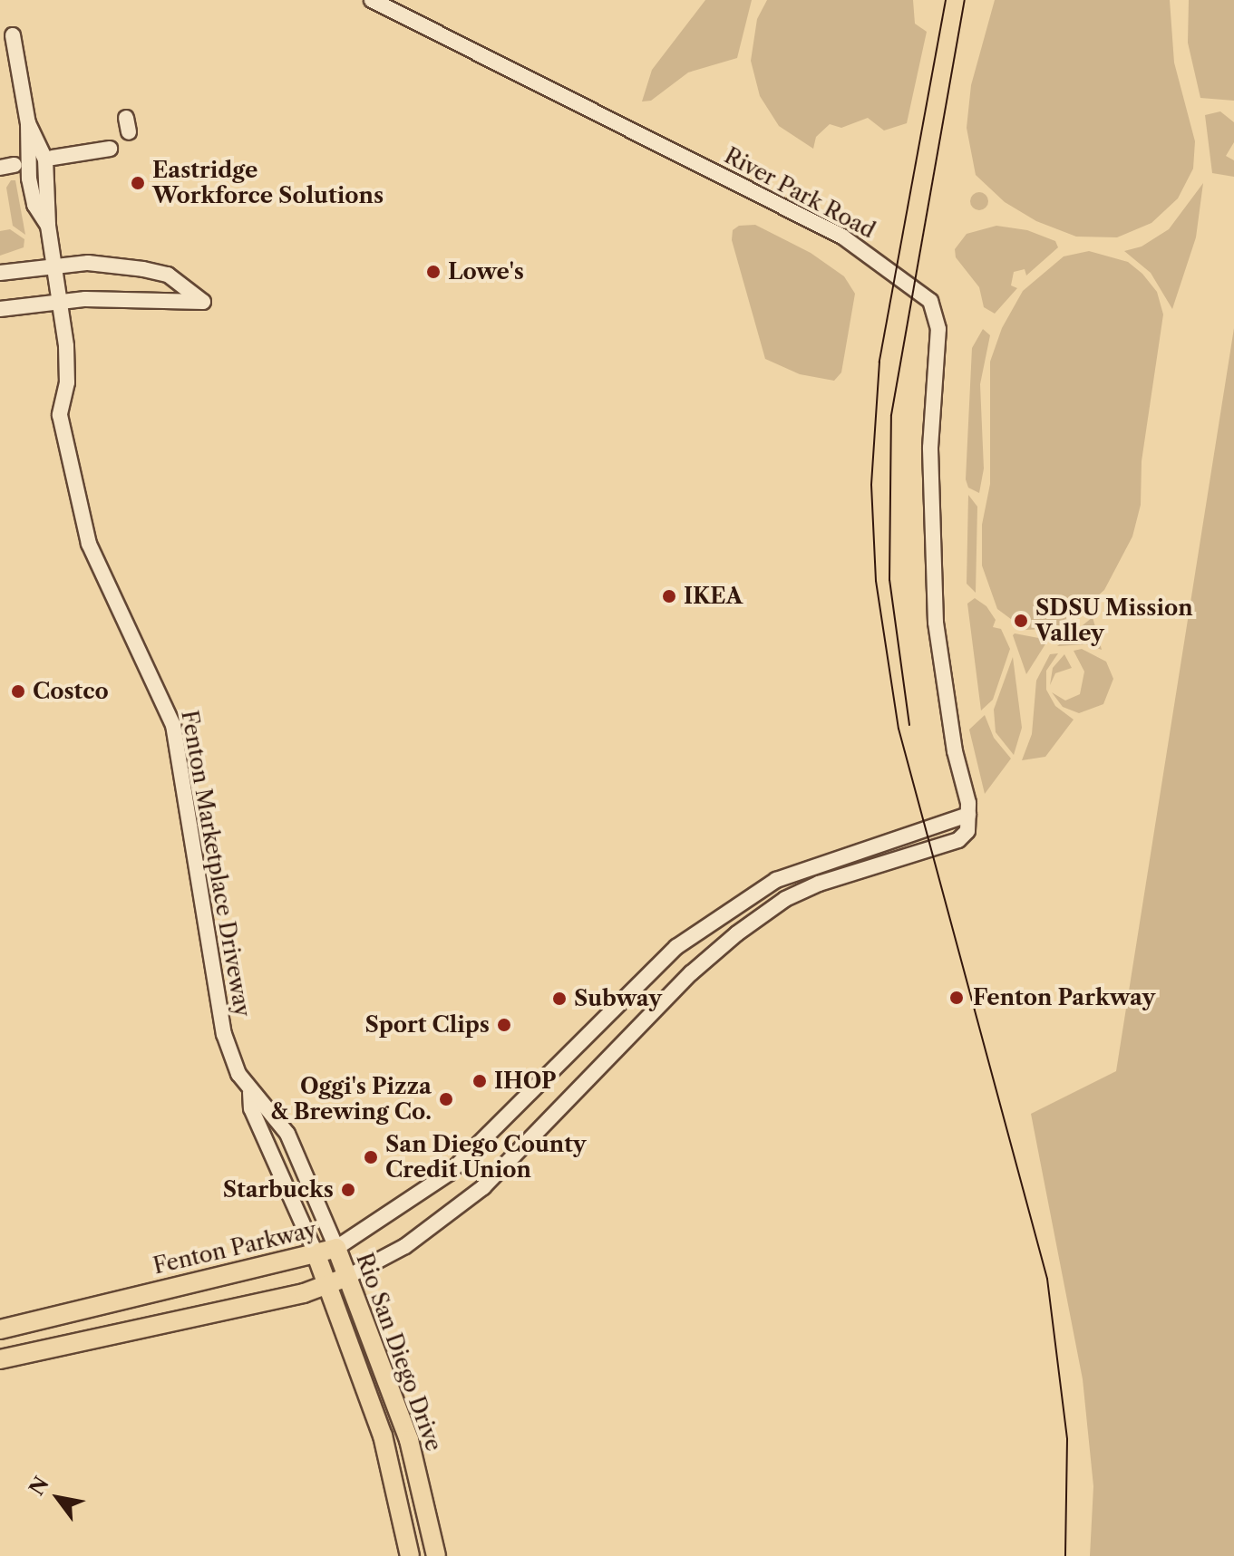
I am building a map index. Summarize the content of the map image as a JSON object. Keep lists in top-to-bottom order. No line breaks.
{"streets":{"main road":["Fenton Parkway","Rio San Diego Drive"],"street":["River Park Road","Fenton Marketplace Driveway"]},"crossings":[["River Park Road","Fenton Parkway"],["Fenton Marketplace Driveway","Fenton Parkway"],["Fenton Marketplace Driveway","Rio San Diego Drive"],["Fenton Parkway","Rio San Diego Drive"]],"places":["Eastridge Workforce Solutions","Lowe's","IKEA","SDSU Mission Valley","Costco","Fenton Parkway","Subway","Sport Clips","IHOP","Oggi's Pizza & Brewing Co.","San Diego County Credit Union","Starbucks"],"north":"top left"}
